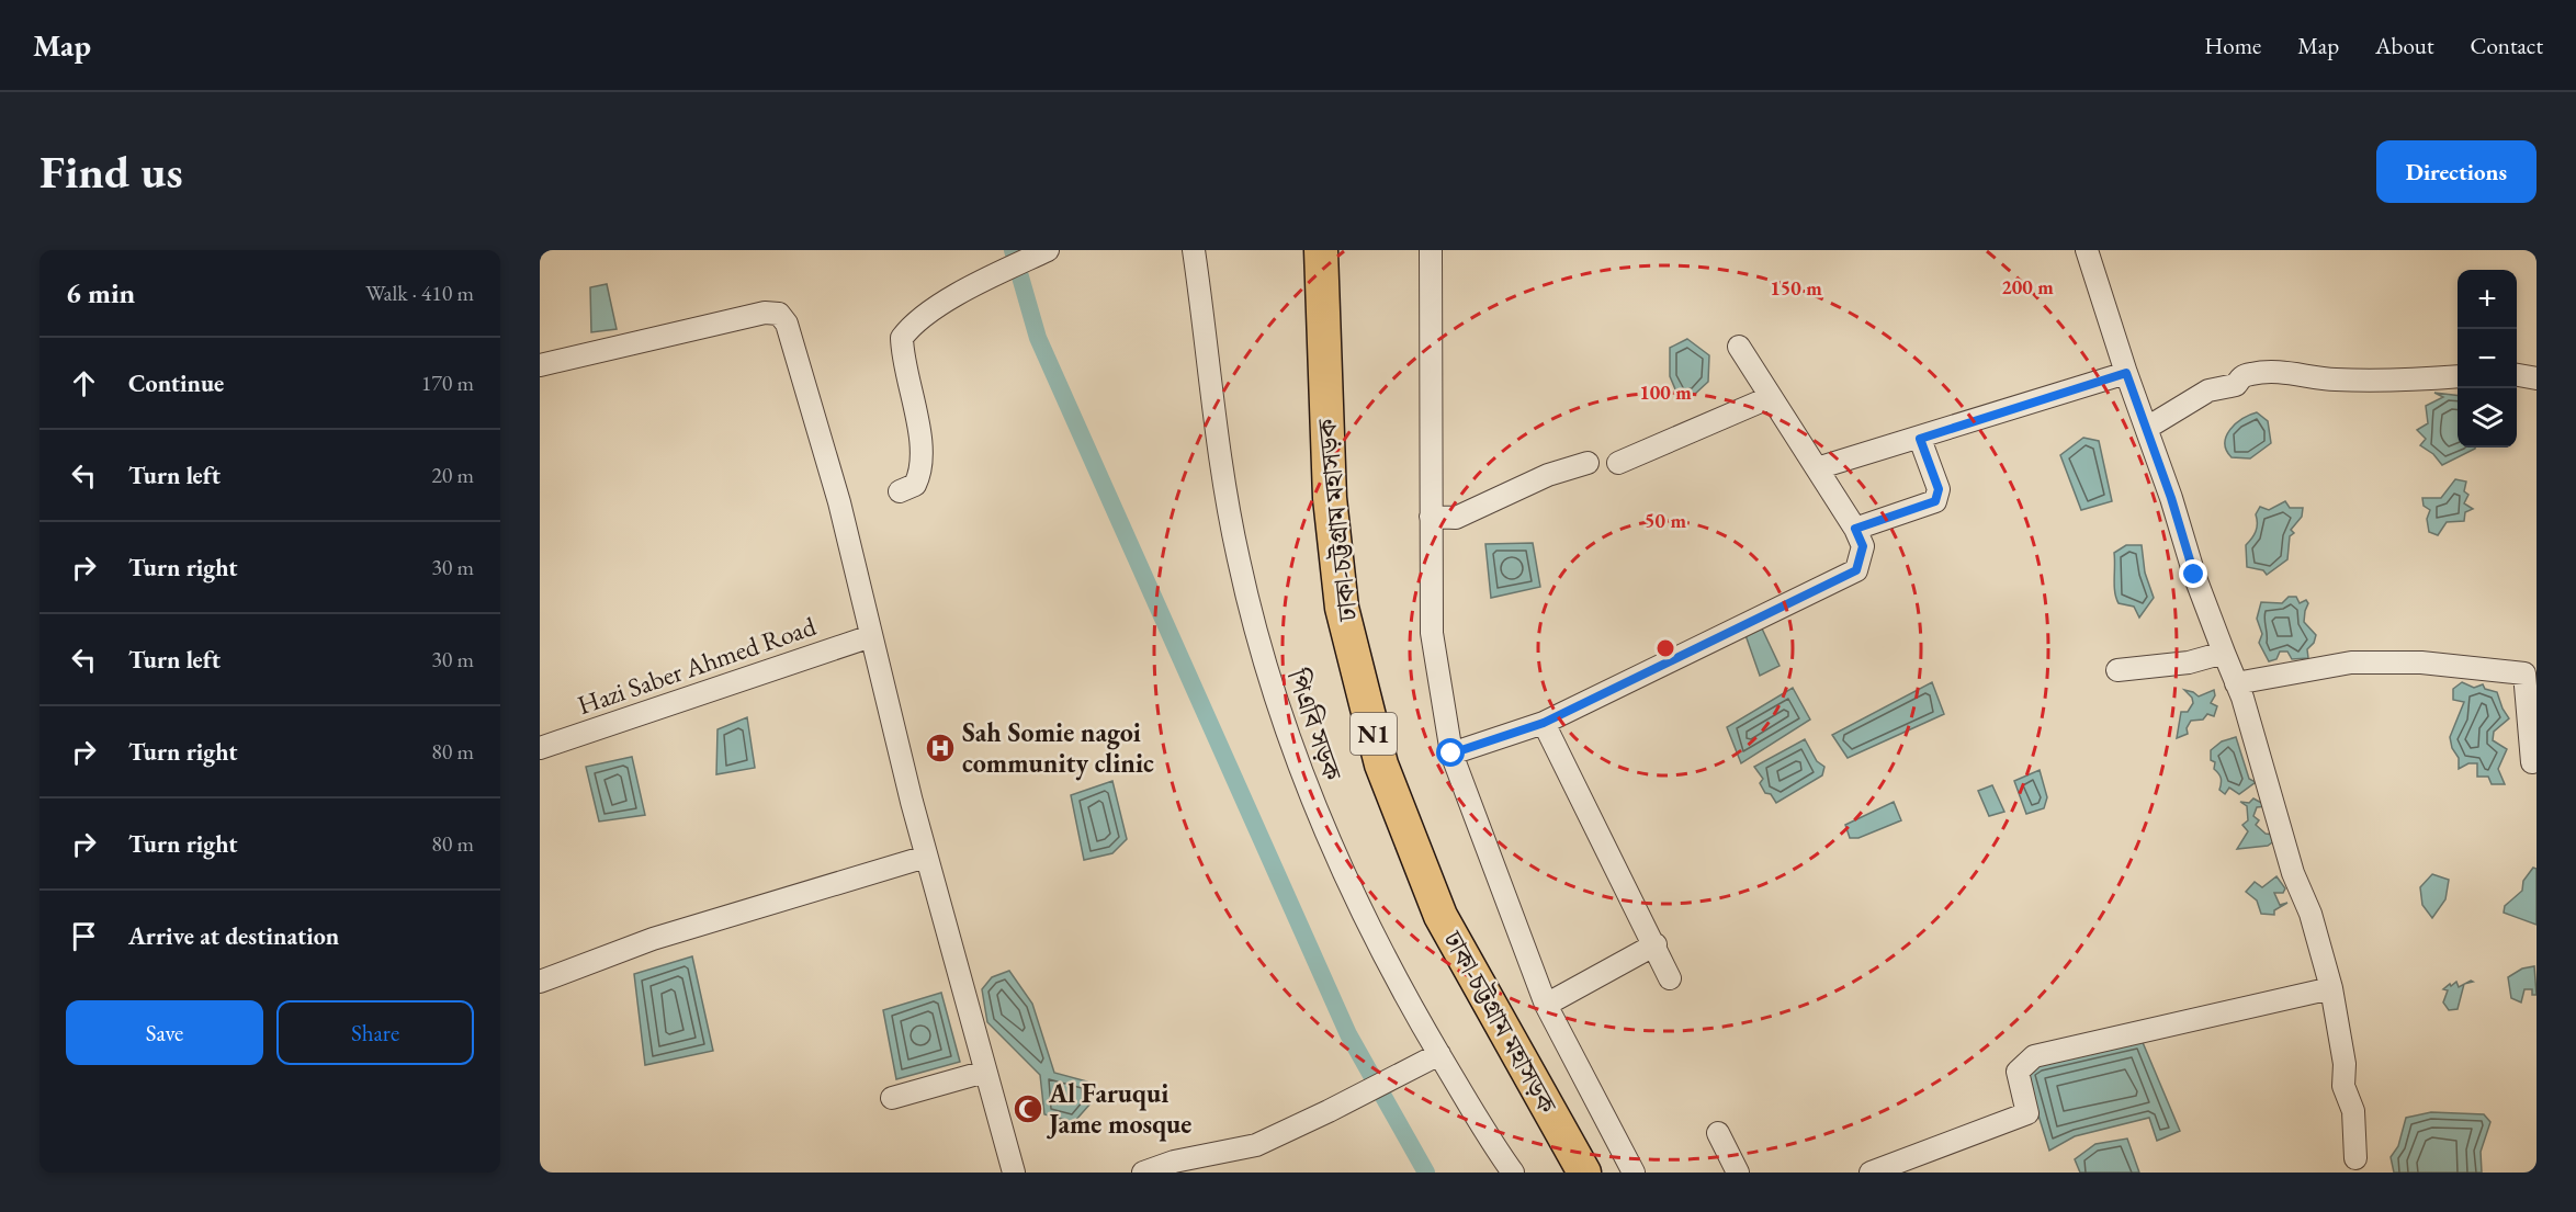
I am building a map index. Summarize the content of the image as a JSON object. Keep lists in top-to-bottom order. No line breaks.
{"streets":{"highway":["ঢাকা-চট্টগ্রাম মহাসড়ক","N1"],"street":["Hazi Saber Ahmed Road","পিএবি সড়ক"]},"places":{"hospital":["Sah Somie nagoi community clinic"],"mosque":["Al Faruqui Jame mosque"]},"page":{"header":"Map","nav":["Home","Map","About","Contact"],"buttons":["Directions",["Save","Share"]],"title":"Find us","heading":["6 min","Walk · 410 m"],"map_buttons":["+","−"],"list":[["Continue","170 m"],["Turn left","20 m"],["Turn right","30 m"],["Turn left","30 m"],["Turn right","80 m"],["Turn right","80 m"],"Arrive at destination"]},"rings":["200 m","150 m","100 m","50 m"]}
